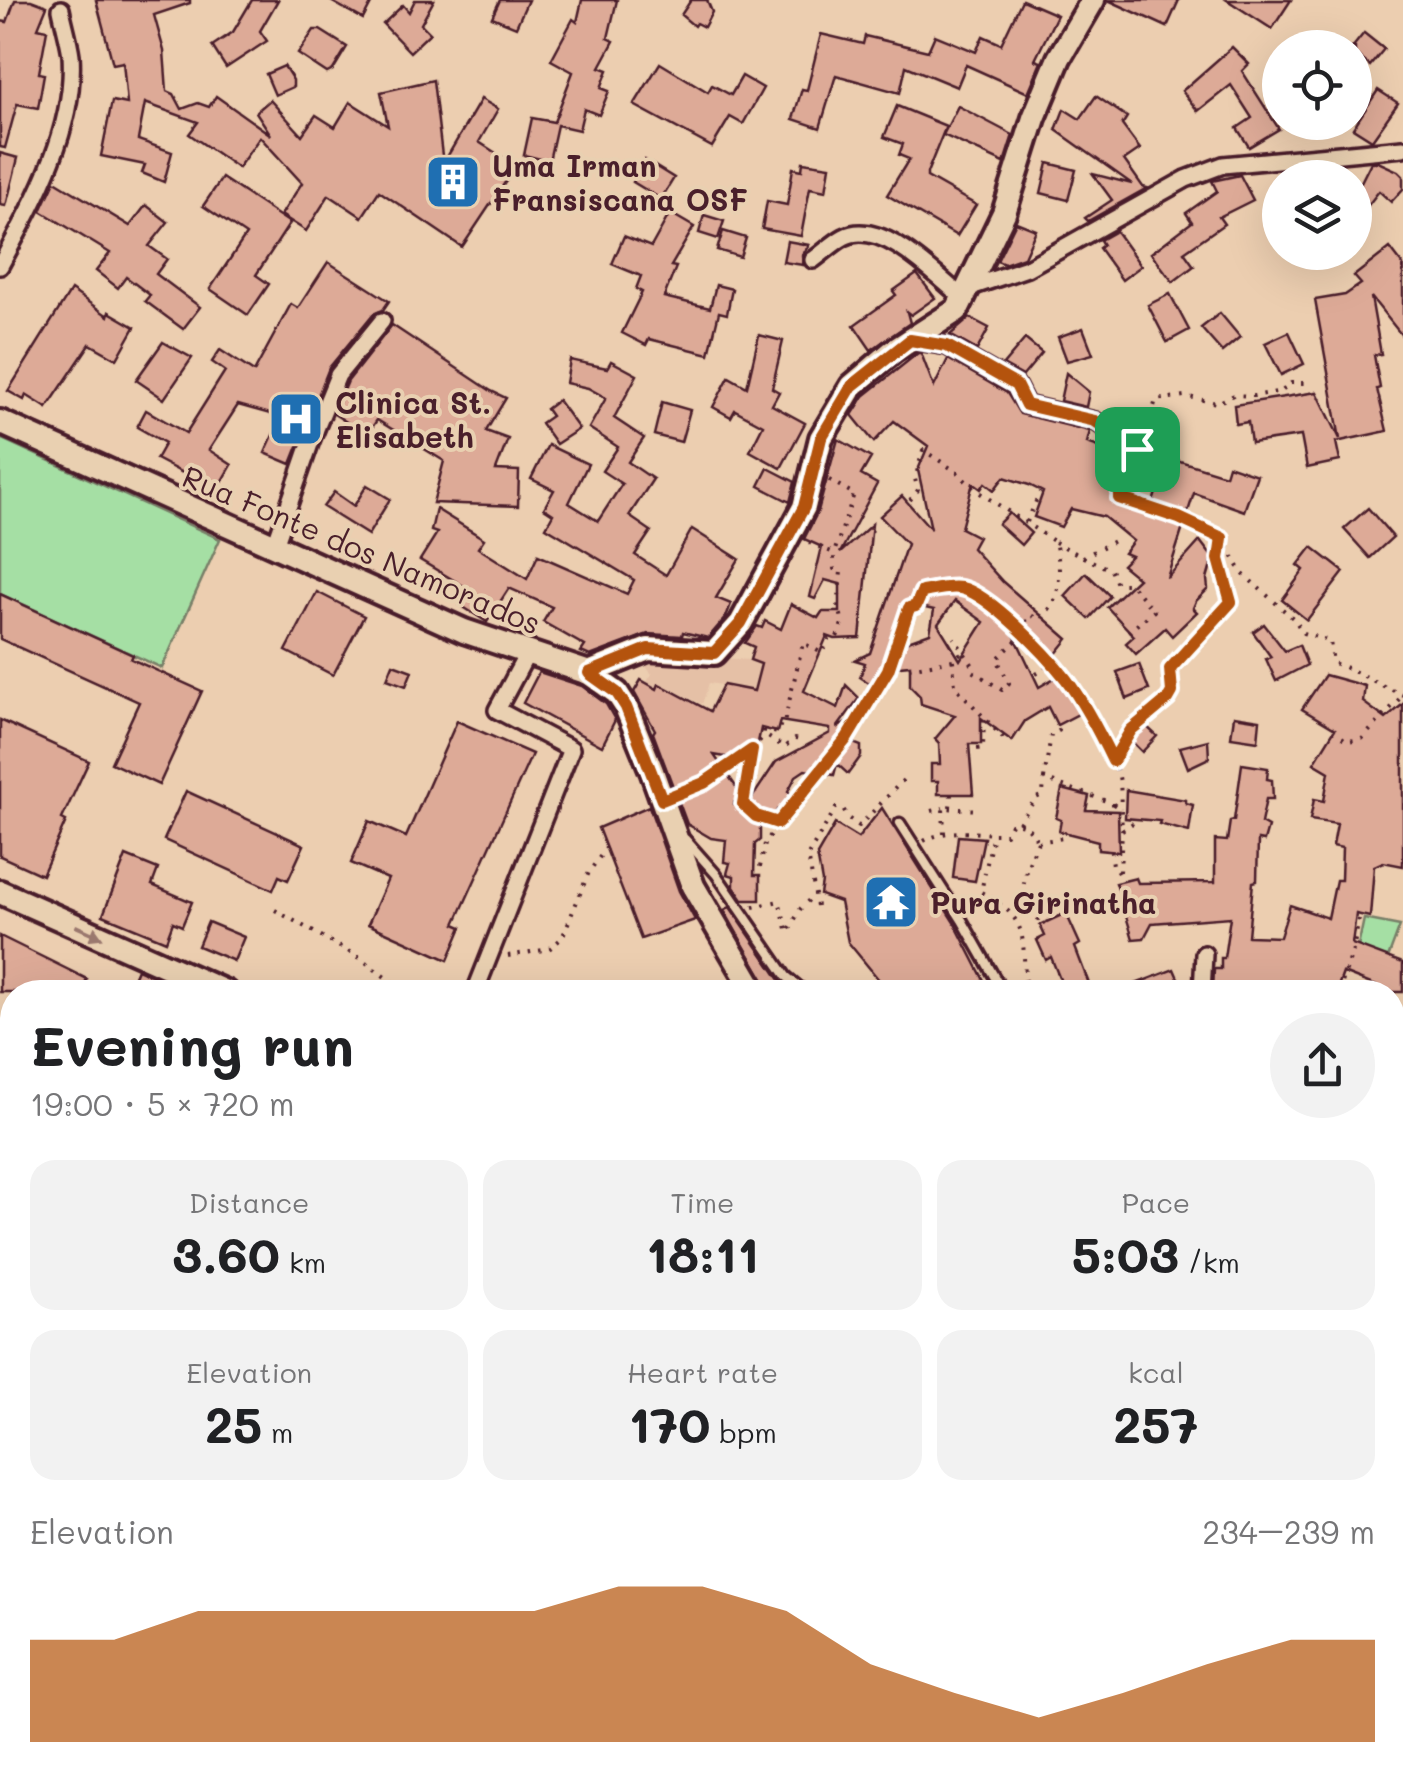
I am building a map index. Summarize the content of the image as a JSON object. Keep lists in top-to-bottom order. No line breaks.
{"streets":{"street":["Rua Fonte dos Namorados"]},"places":{"building":["Uma Irman Fransiscana OSF"],"hospital":["Clinica St. Elisabeth"],"temple":["Pura Girinatha"]},"page":{"heading":["Evening run","19:00 · 5 × 720 m"],"stats":[["Distance","3.60 km"],["Time","18:11"],["Pace","5:03 /km"],["Elevation","25 m"],["Heart rate","170 bpm"],["kcal","257"]],"chart":["Elevation","234–239 m"]}}
